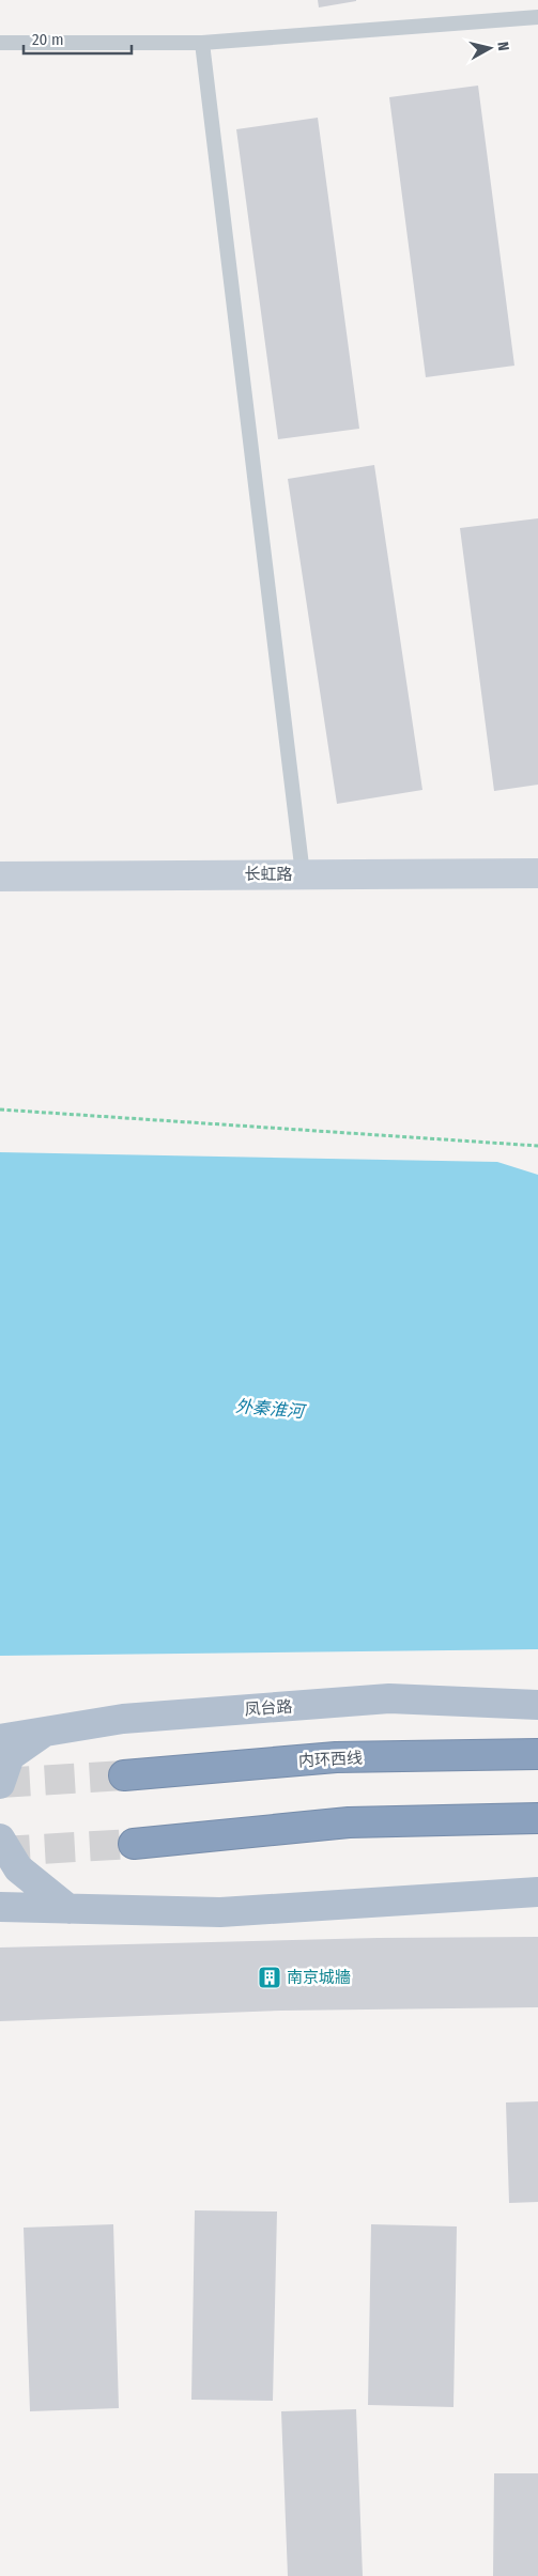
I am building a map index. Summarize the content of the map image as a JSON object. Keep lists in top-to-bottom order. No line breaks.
{"streets":{"highway":["内环西线"],"main road":["长虹路","凤台路"]},"water":["外秦淮河"],"places":{"building":["南京城牆"]},"scale_bar":"20 m","north":"right"}
